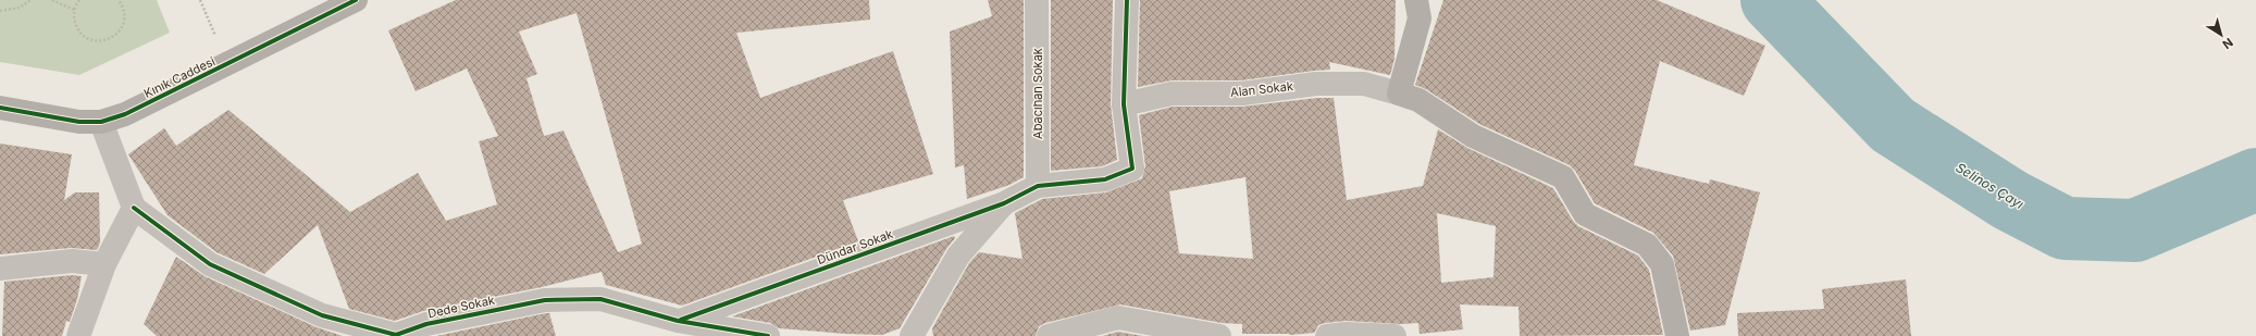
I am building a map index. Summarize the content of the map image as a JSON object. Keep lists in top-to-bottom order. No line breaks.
{"streets":{"main road":["Kınık Caddesi"],"street":["Alan Sokak","Abacıhan Sokak","Dündar Sokak","Dede Sokak"]},"crossings":[["Abacıhan Sokak","Dündar Sokak"],["Dündar Sokak","Dede Sokak"]],"water":["Selinos Çayı"],"north":"bottom right"}
